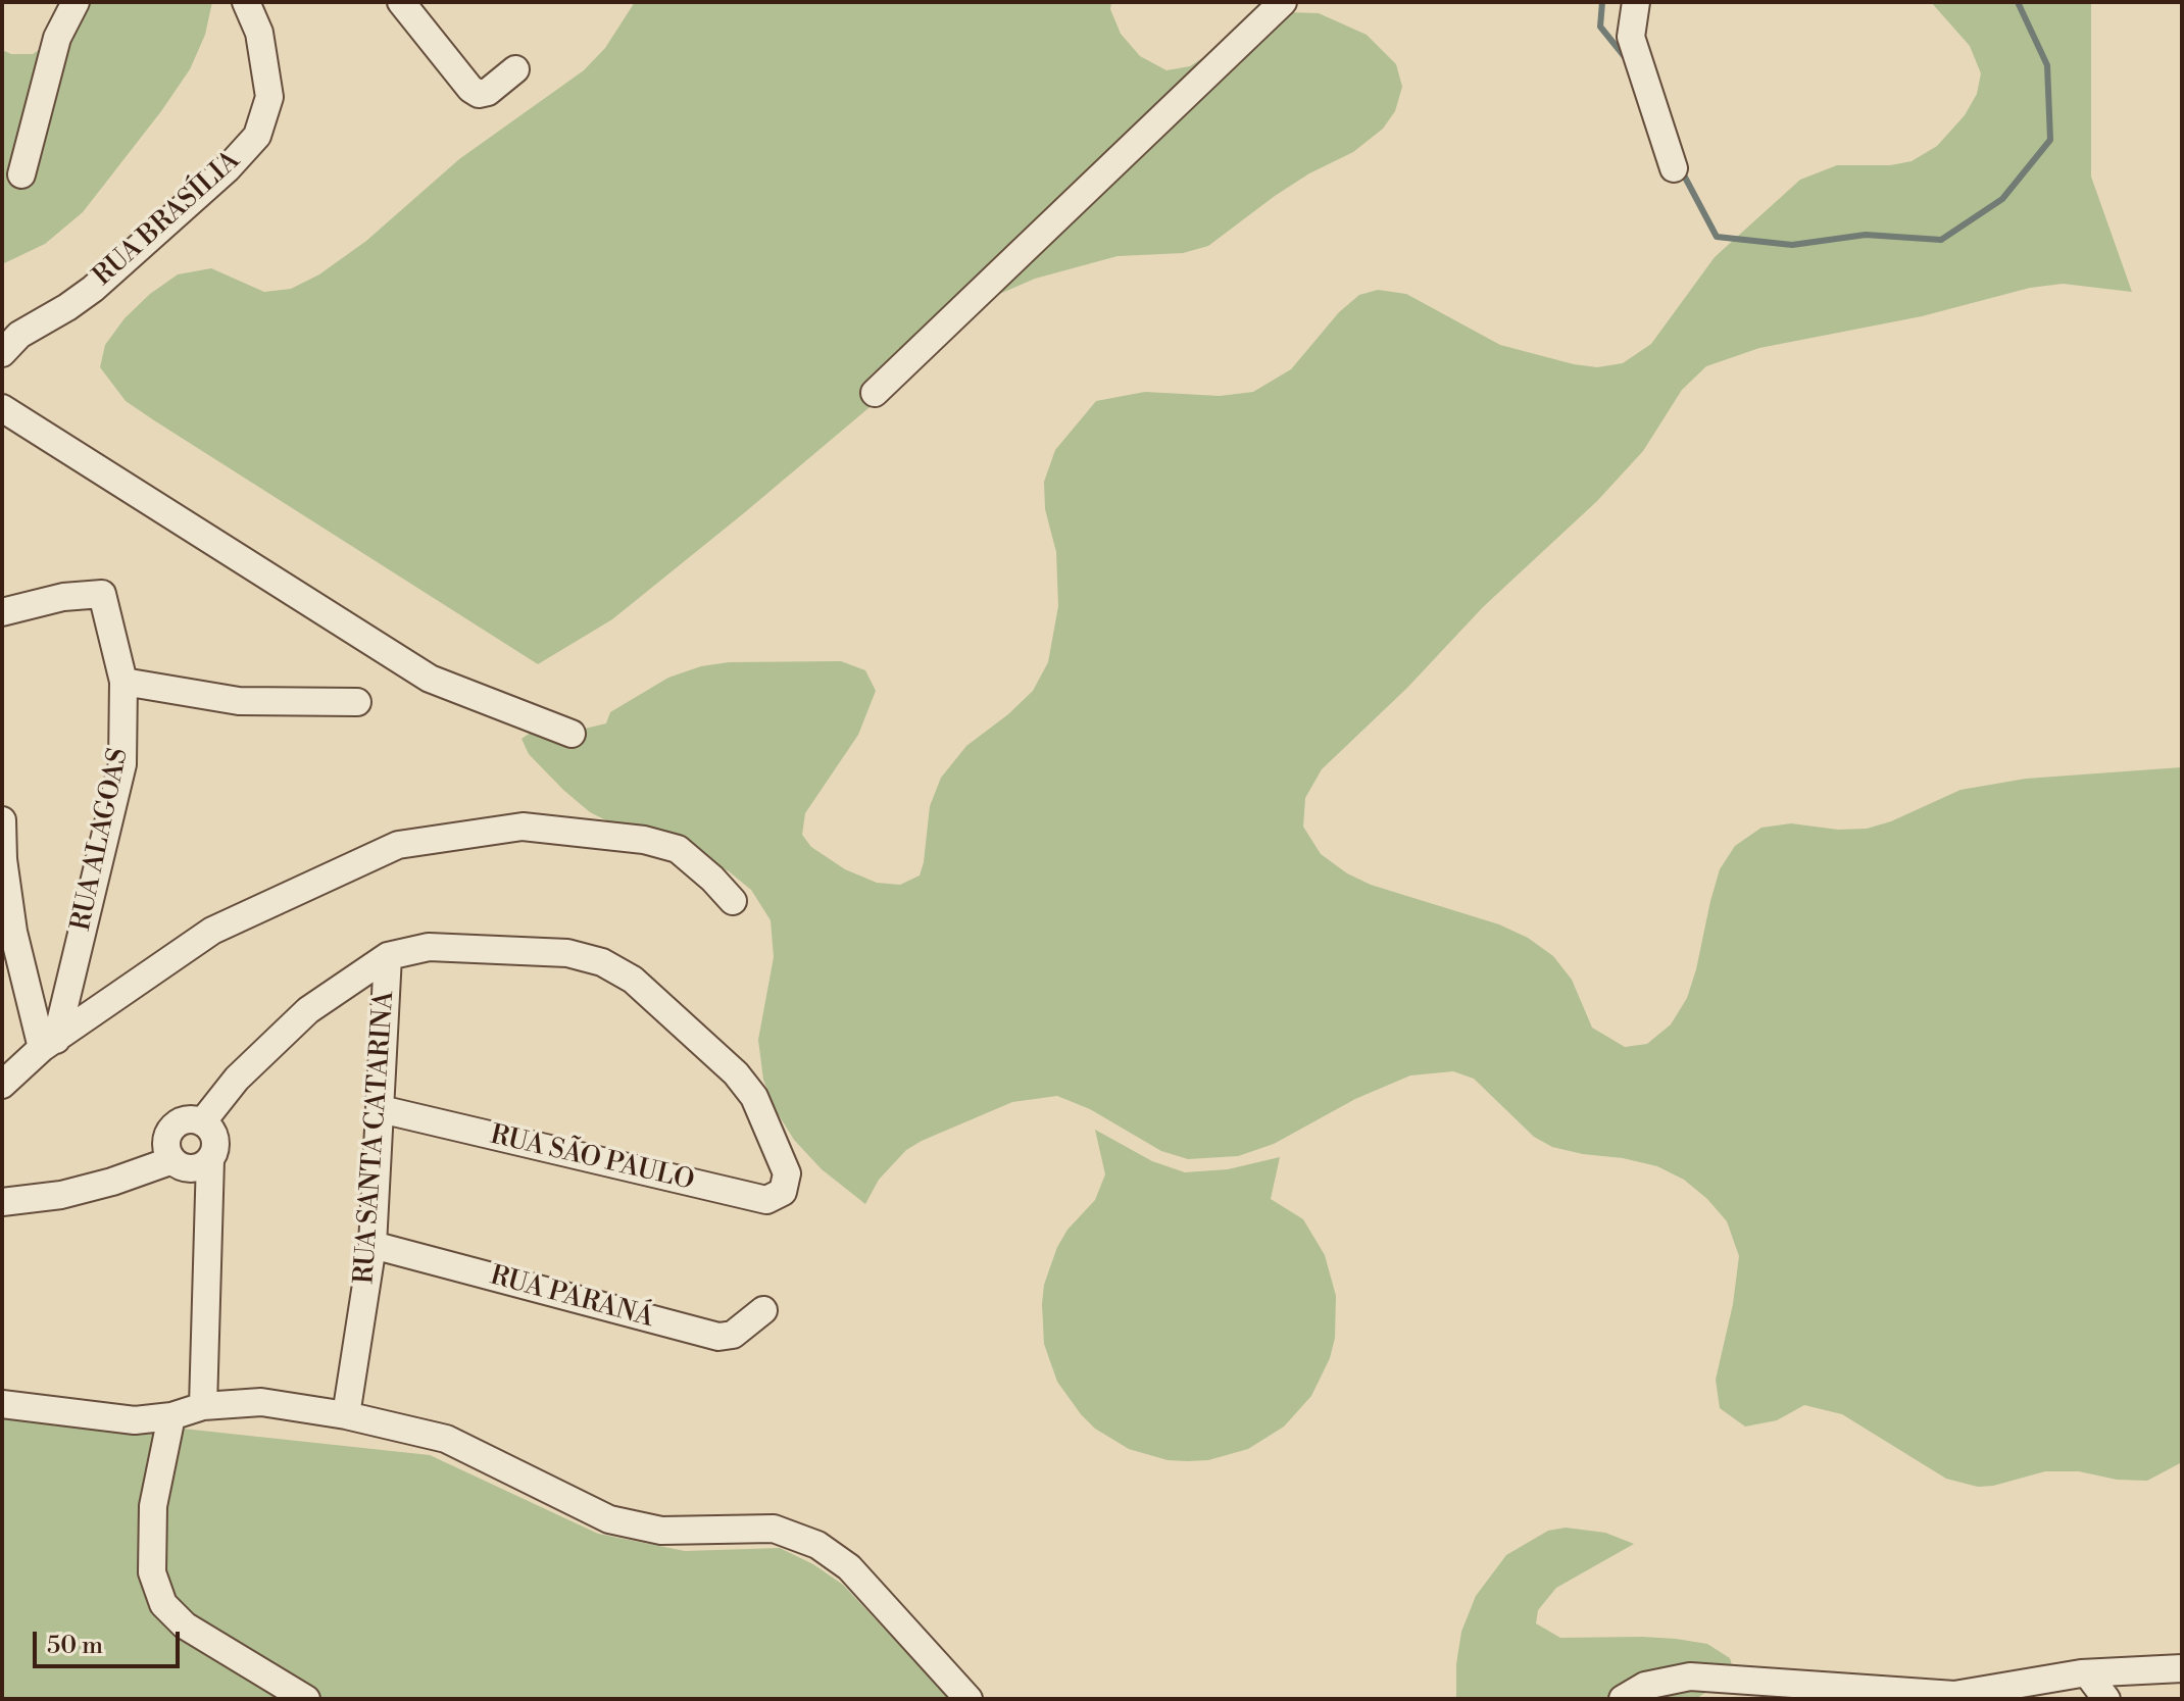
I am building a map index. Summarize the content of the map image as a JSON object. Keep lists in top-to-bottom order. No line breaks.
{"streets":{"street":["RUA BRASÍLIA","RUA ALAGOAS","RUA SANTA CATARINA","RUA SÃO PAULO","RUA PARANÁ"]},"crossings":[["RUA SANTA CATARINA","RUA SÃO PAULO"],["RUA SANTA CATARINA","RUA PARANÁ"]],"scale_bar":"50 m"}
